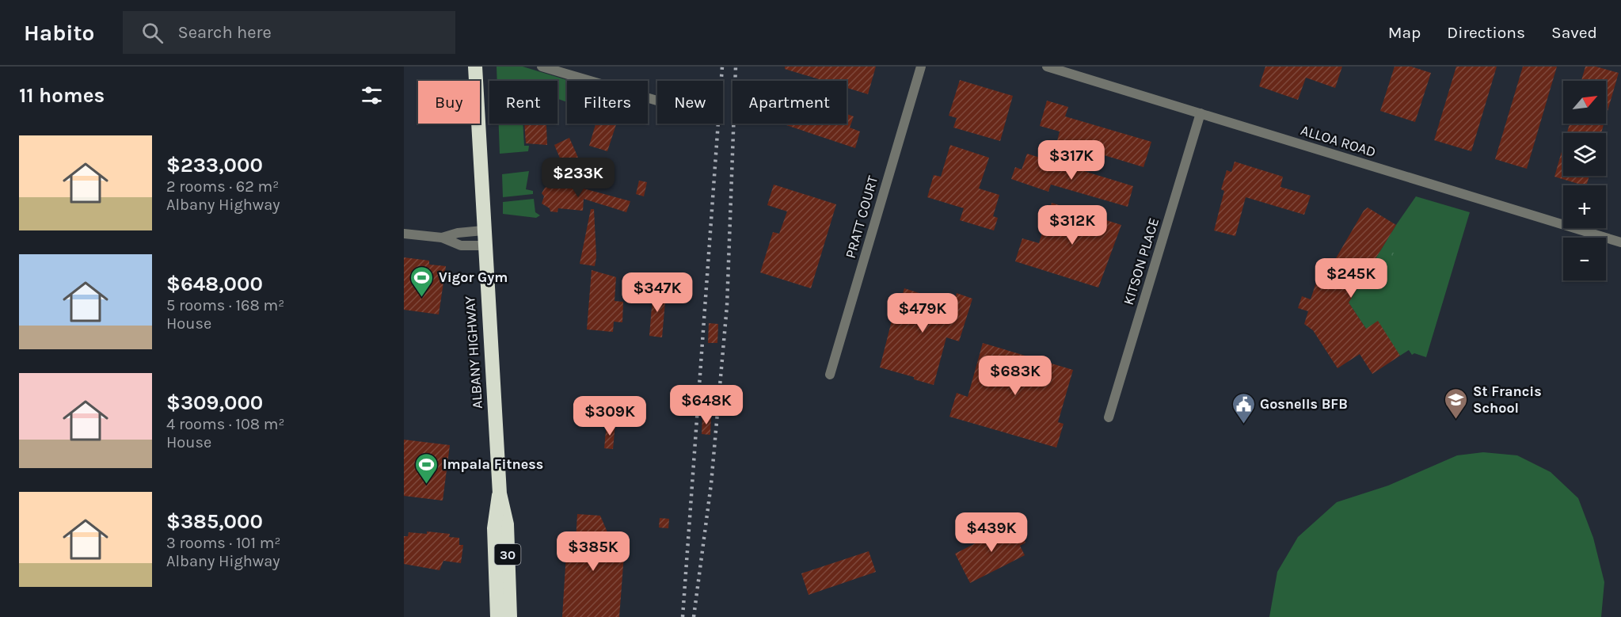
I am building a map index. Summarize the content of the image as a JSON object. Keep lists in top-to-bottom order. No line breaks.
{"streets":{"highway":["ALBANY HIGHWAY","30"],"street":["ALLOA ROAD","PRATT COURT","KITSON PLACE"]},"crossings":[["ALLOA ROAD","KITSON PLACE"]],"places":{"sports":["Vigor Gym","Impala Fitness"],"school or university":["St Francis School"],"public building":["Gosnells BFB"]},"north":"top right","page":{"header":"Habito","search":"Search here","nav":["Map","Directions","Saved"],"heading":"11 homes","map_buttons":["+","−"],"chip":["Buy","Rent","Filters","New","Apartment"],"list":[{"name":"$233,000","note":"2 rooms · 62 m² · Albany Highway"},{"name":"$648,000","note":"5 rooms · 168 m² · House"},{"name":"$309,000","note":"4 rooms · 108 m² · House"},{"name":"$385,000","note":"3 rooms · 101 m² · Albany Highway"}],"price":["$317K","$233K","$312K","$245K","$347K","$479K","$683K","$648K","$309K","$439K","$385K"]}}
